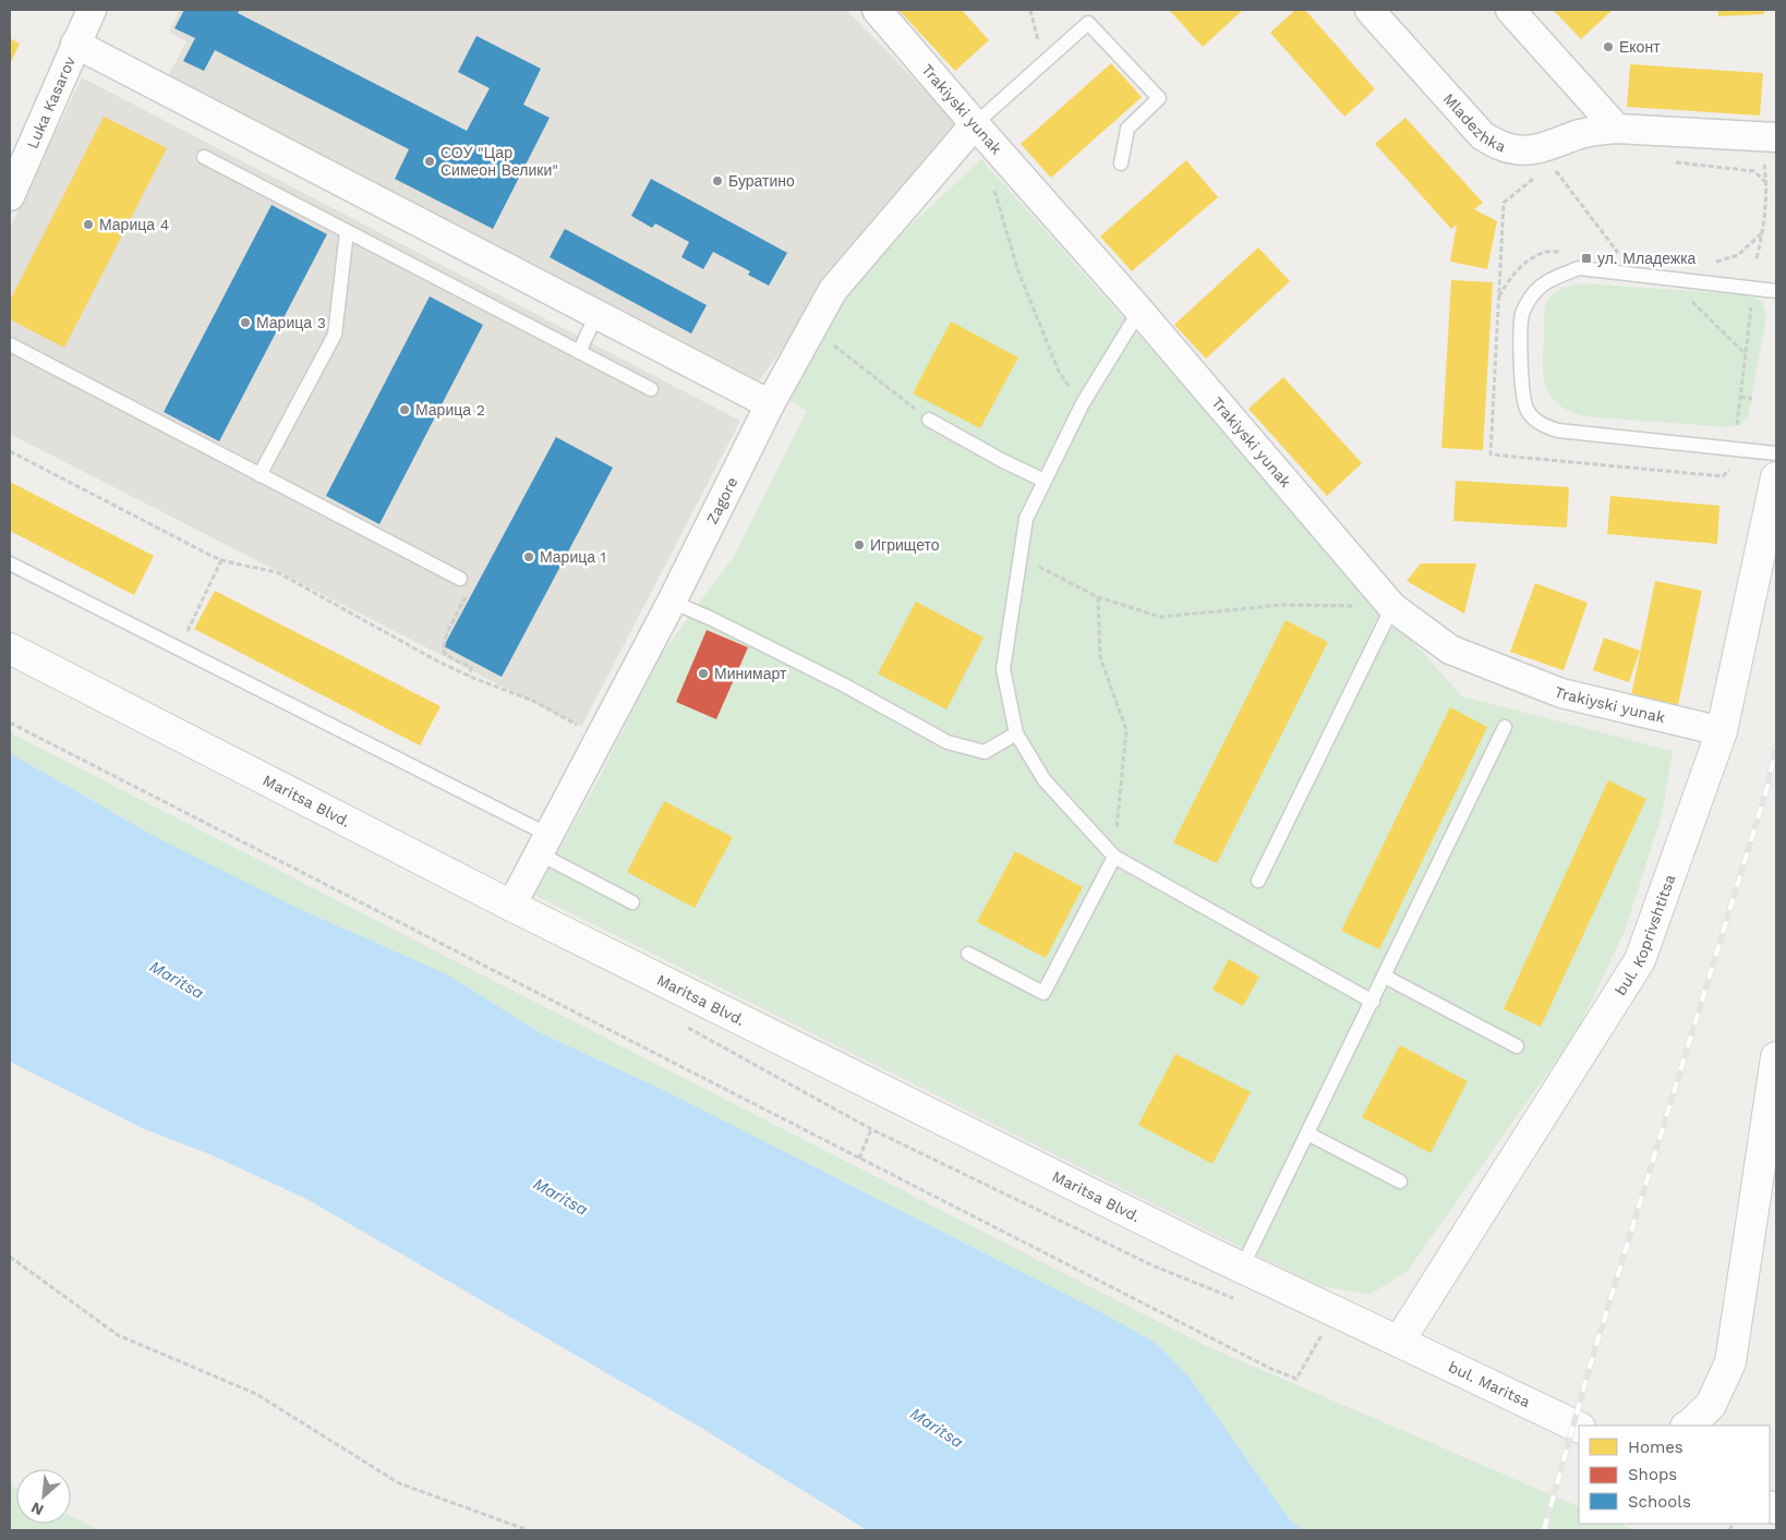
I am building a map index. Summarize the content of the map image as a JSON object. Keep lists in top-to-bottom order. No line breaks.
{"streets":{"street":["Luka Kasarov","Trakiyski yunak","Mladezhka","Zagore","Maritsa Blvd.","bul. Koprivshtitsa","bul. Maritsa"]},"crossings":[["Trakiyski yunak","Zagore"],["Trakiyski yunak","bul. Koprivshtitsa"],["Zagore","Maritsa Blvd."],["Maritsa Blvd.","bul. Koprivshtitsa"],["Maritsa Blvd.","bul. Maritsa"],["bul. Koprivshtitsa","bul. Maritsa"]],"water":["Maritsa"],"places":{"other":["Еконт","СОУ \"Цар Симеон Велики\"","Буратино","Марица 4","Марица 3","Марица 2","Игрището","Марица 1","Минимарт"],"transit":["ул. Младежка"]},"legend":["Homes","Shops","Schools"],"north":"bottom left"}
